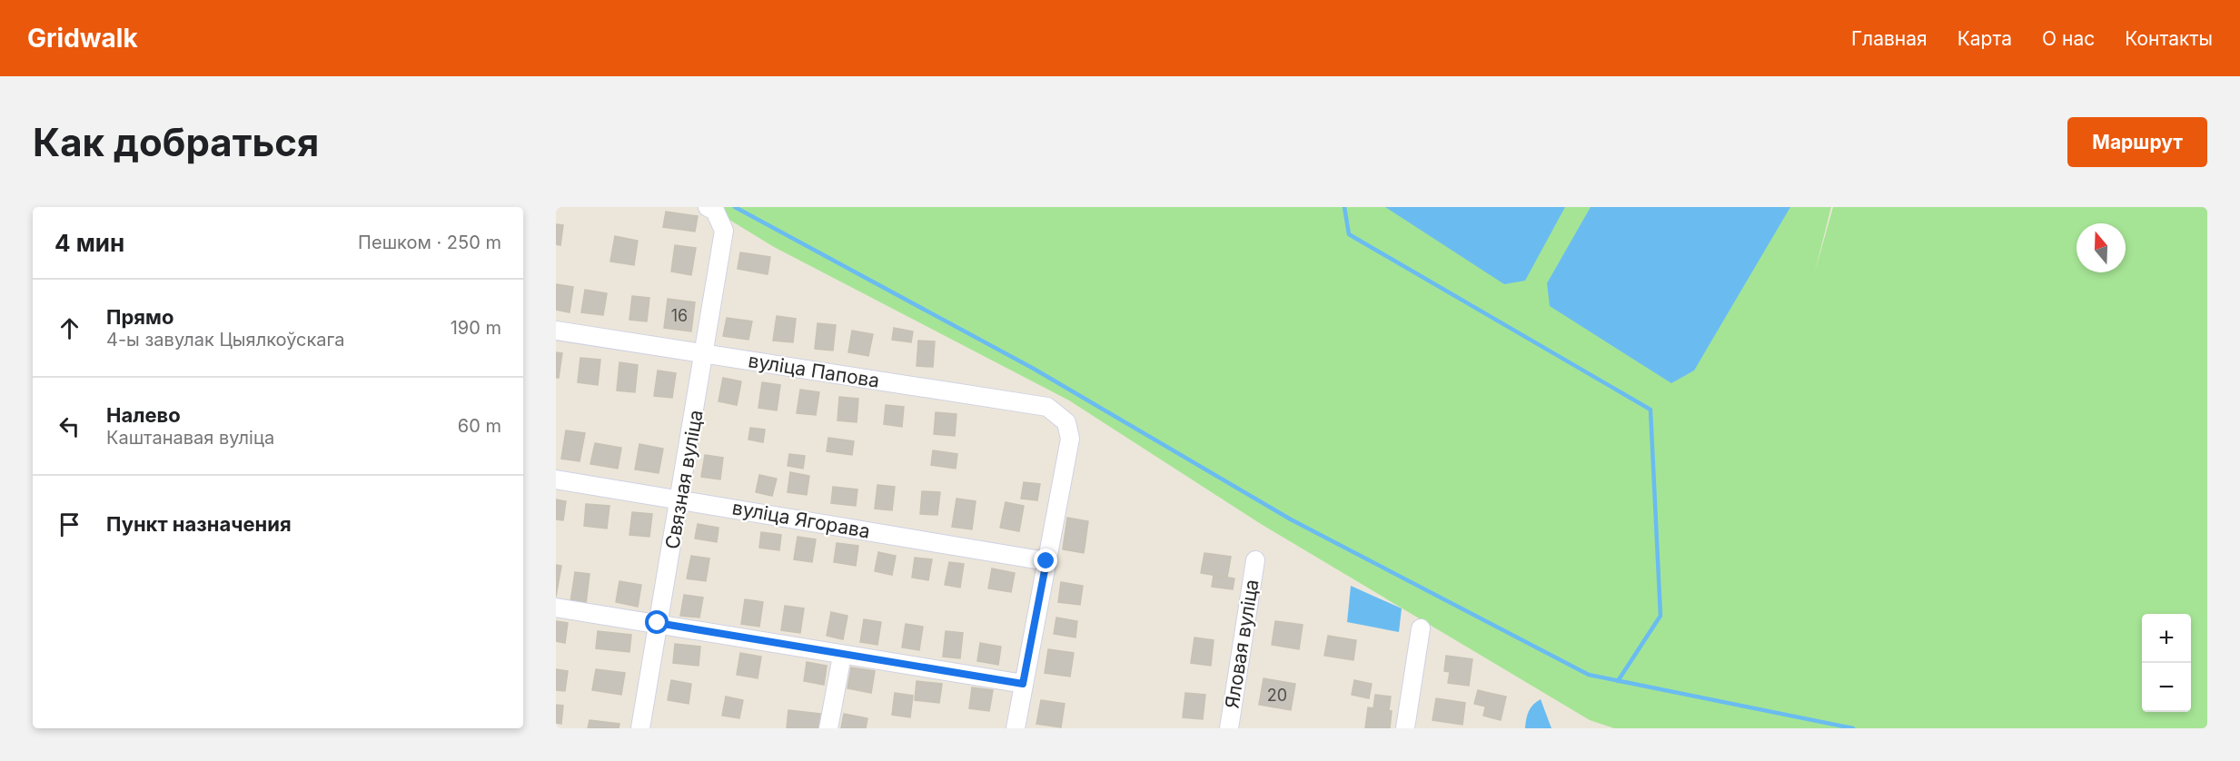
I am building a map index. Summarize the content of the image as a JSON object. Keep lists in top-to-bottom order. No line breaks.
{"streets":{"street":["вуліца Папова","Связная вуліца","вуліца Ягорава","Яловая вуліца"]},"crossings":[["вуліца Папова","Связная вуліца"],["вуліца Папова","вуліца Ягорава"],["Связная вуліца","вуліца Ягорава"]],"house_numbers":["16","20"],"north":"top","page":{"header":"Gridwalk","nav":["Главная","Карта","О нас","Контакты"],"buttons":"Маршрут","title":"Как добраться","heading":["4 мин","Пешком · 250 m"],"list":[["Прямо","4-ы завулак Цыялкоўскага","190 m"],["Налево","Каштанавая вуліца","60 m"],"Пункт назначения"],"map_buttons":["+","−"]}}
